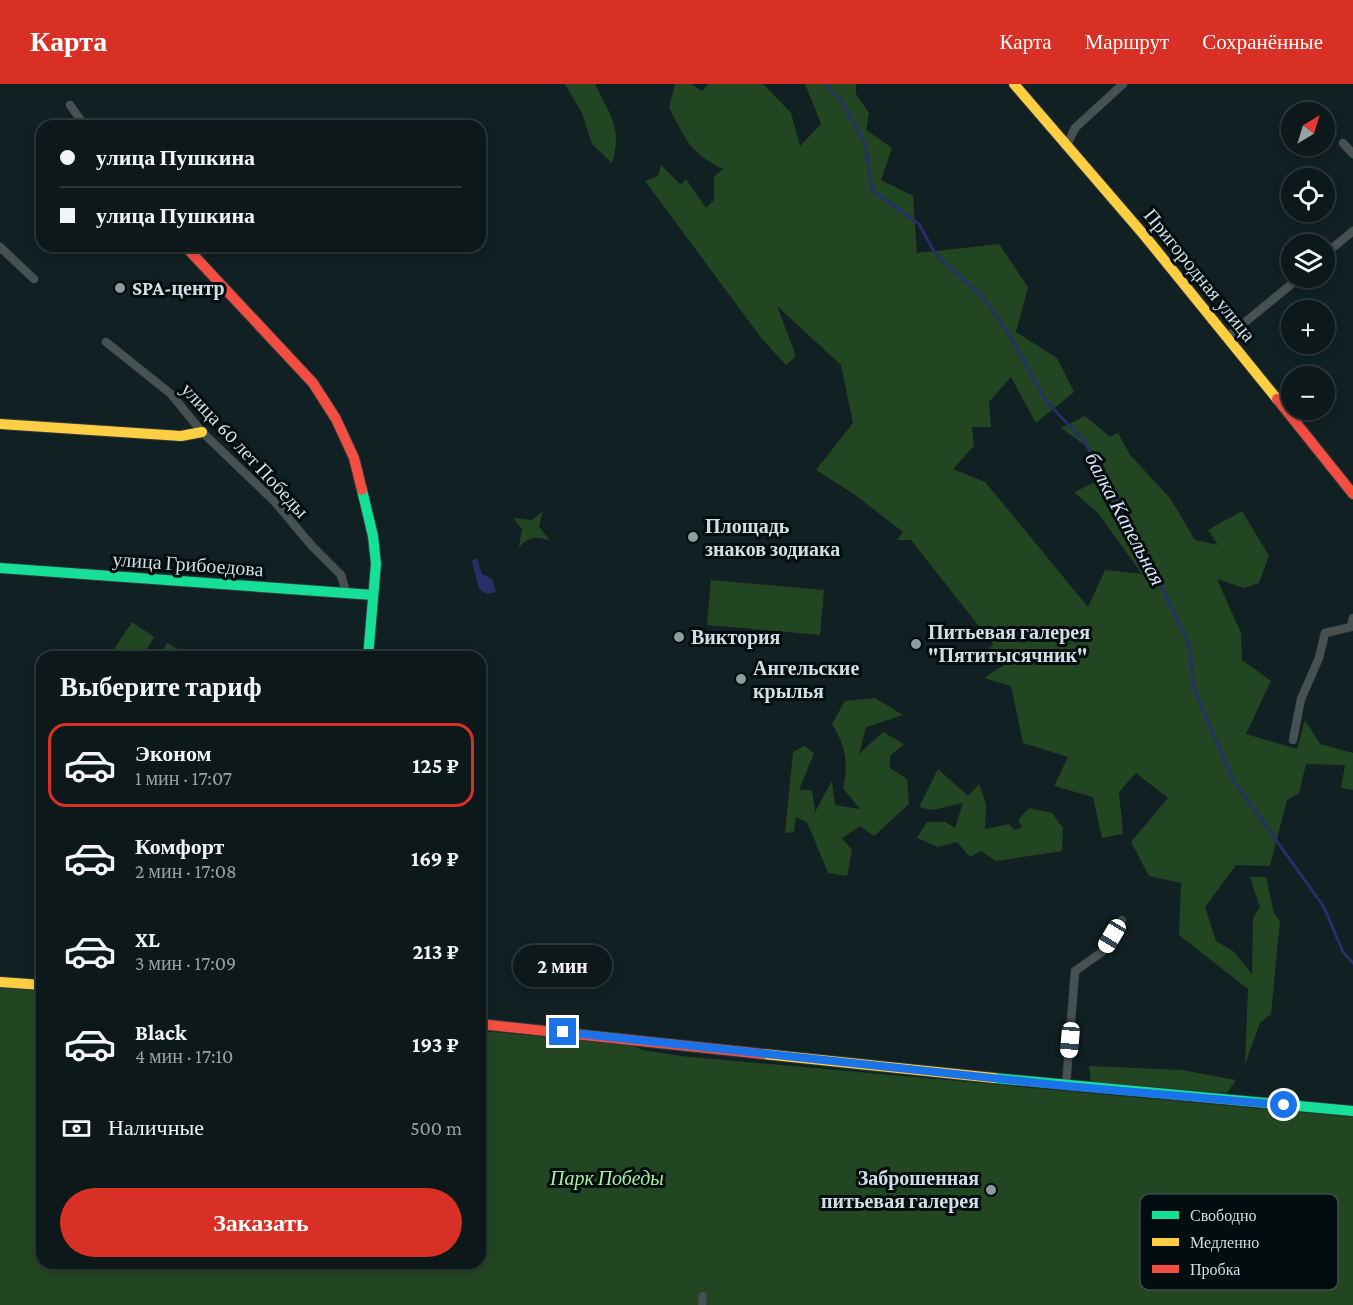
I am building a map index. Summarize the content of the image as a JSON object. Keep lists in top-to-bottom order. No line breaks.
{"streets":{"street":["Пригородная улица","улица 60 лет Победы","улица Грибоедова"]},"crossings":[["улица 60 лет Победы","улица Грибоедова"]],"water":["балка Капельная"],"parks":["Парк Победы"],"places":["SPA-центр","Площадь знаков зодиака","Виктория","Питьевая галерея \"Пятитысячник\"","Ангельские крылья","Заброшенная питьевая галерея"],"legend":["Свободно","Медленно","Пробка"],"north":"top right","page":{"header":"Карта","nav":["Карта","Маршрут","Сохранённые"],"map_buttons":["+","−"],"banner":["улица Пушкина","улица Пушкина"],"heading":"Выберите тариф","list":[{"name":"Эконом","note":"1 мин · 17:07","value":"125 ₽"},{"name":"Комфорт","note":"2 мин · 17:08","value":"169 ₽"},{"name":"XL","note":"3 мин · 17:09","value":"213 ₽"},{"name":"Black","note":"4 мин · 17:10","value":"193 ₽"}],"bubble":"2 мин","pay":["Наличные","500 m"],"buttons":"Заказать"}}
